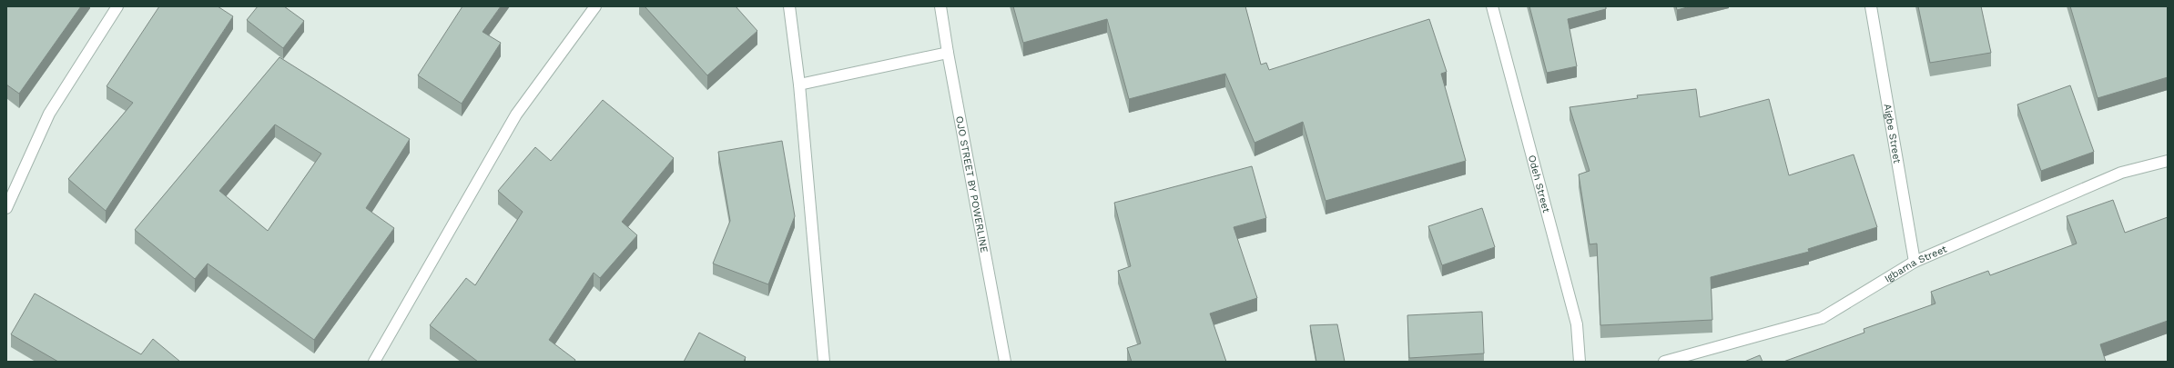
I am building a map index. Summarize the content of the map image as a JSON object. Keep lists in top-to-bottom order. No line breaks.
{"streets":{"street":["Aigbe Street","Odeh Street","OJO STREET BY POWERLINE","Igbama Street"]},"crossings":[["Aigbe Street","Igbama Street"]]}
